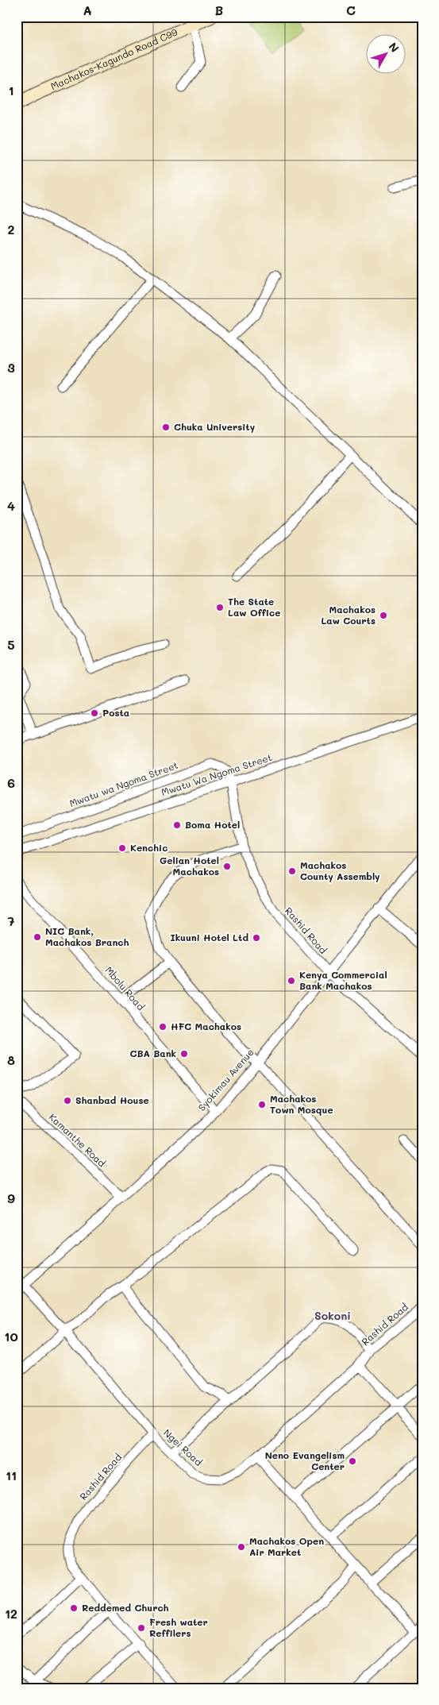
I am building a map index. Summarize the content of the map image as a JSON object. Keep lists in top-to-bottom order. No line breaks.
{"streets":{"main road":["Machakos-Kagundo Road C99"],"street":["Mwatu Wa Ngoma Street","Mwatu wa Ngoma Street","Rashid Road","Mbolu Road","Syokimau Avenue","Kamanthe Road","Ngei Road"]},"crossings":[["Mwatu Wa Ngoma Street","Mwatu wa Ngoma Street"],["Mwatu Wa Ngoma Street","Rashid Road"],["Mwatu wa Ngoma Street","Rashid Road"],["Rashid Road","Syokimau Avenue"],["Rashid Road","Ngei Road"],["Mbolu Road","Syokimau Avenue"],["Syokimau Avenue","Kamanthe Road"],["Syokimau Avenue","Ngei Road"]],"districts":["Sokoni"],"places":["Chuka University","The State Law Office","Machakos Law Courts","Posta","Boma Hotel","Kenchic","Gelian Hotel Machakos","Machakos County Assembly","NIC Bank, Machakos Branch","Ikuuni Hotel Ltd","Kenya Commercial Bank Machakos","HFC Machakos","CBA Bank","Shanbad House","Machakos Town Mosque","Neno Evangelism Center","Machakos Open Air Market","Reddemed Church","Fresh water Reffilers"],"north":"top right","grid":{"columns":["A","B","C"],"rows":["1","2","3","4","5","6","7","8","9","10","11","12"]}}
